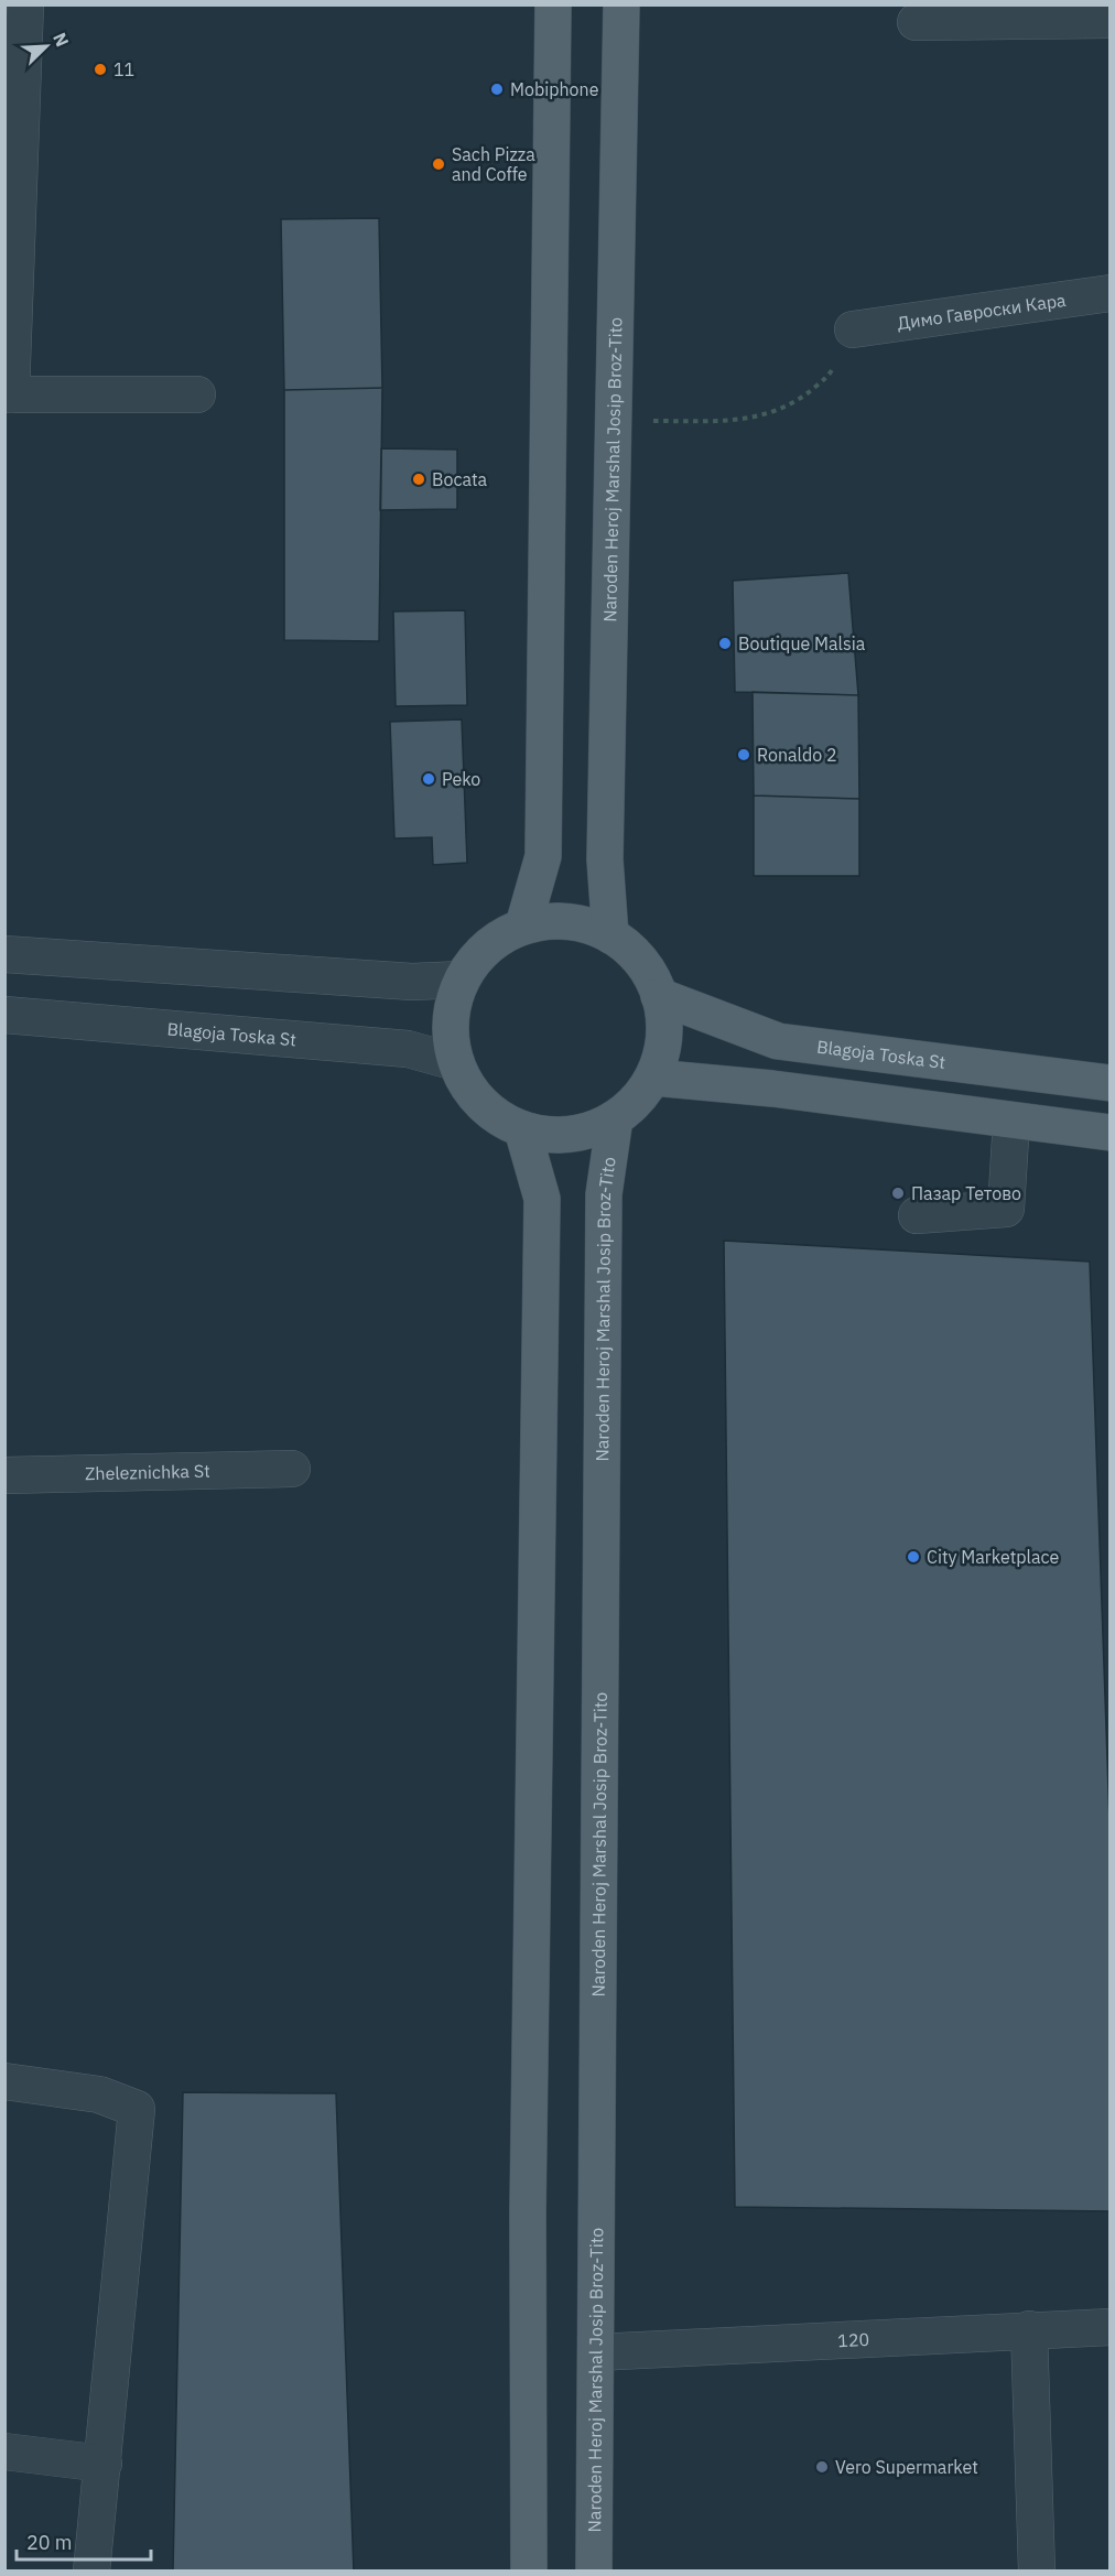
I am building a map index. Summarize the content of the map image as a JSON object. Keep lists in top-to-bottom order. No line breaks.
{"streets":{"main road":["Naroden Heroj Marshal Josip Broz-Tito","Blagoja Toska St"],"street":["Димо Гавроски Кара","Zheleznichka St","120"]},"crossings":[["Naroden Heroj Marshal Josip Broz-Tito","Blagoja Toska St"],["Naroden Heroj Marshal Josip Broz-Tito","120"]],"places":["11","Mobiphone","Sach Pizza and Coffe","Bocata","Boutique Malsia","Ronaldo 2","Peko","Пазар Тетово","City Marketplace","Vero Supermarket"],"scale_bar":"20 m","north":"top right"}
